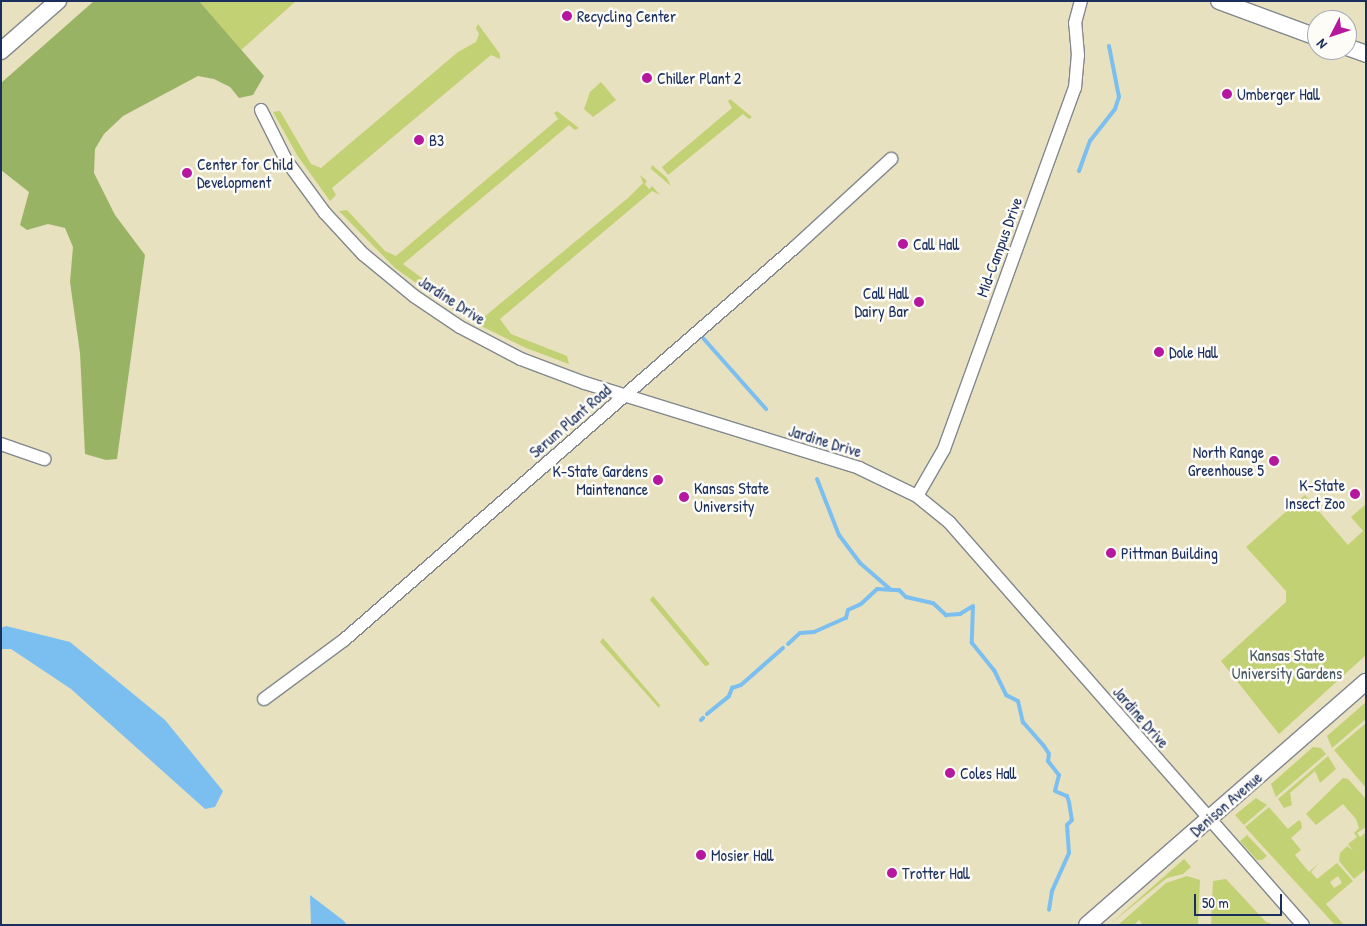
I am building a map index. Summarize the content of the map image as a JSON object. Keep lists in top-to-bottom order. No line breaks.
{"streets":{"street":["Mid-Campus Drive","Jardine Drive","Serum Plant Road","Denison Avenue"]},"crossings":[["Mid-Campus Drive","Jardine Drive"],["Jardine Drive","Serum Plant Road"],["Jardine Drive","Denison Avenue"]],"parks":["Kansas State University Gardens"],"places":["Recycling Center","Chiller Plant 2","Umberger Hall","B3","Center for Child Development","Call Hall","Call Hall Dairy Bar","Dole Hall","North Range Greenhouse 5","K-State Gardens Maintenance","K-State Insect Zoo","Kansas State University","Pittman Building","Coles Hall","Mosier Hall","Trotter Hall"],"scale_bar":"50 m","north":"bottom left"}
